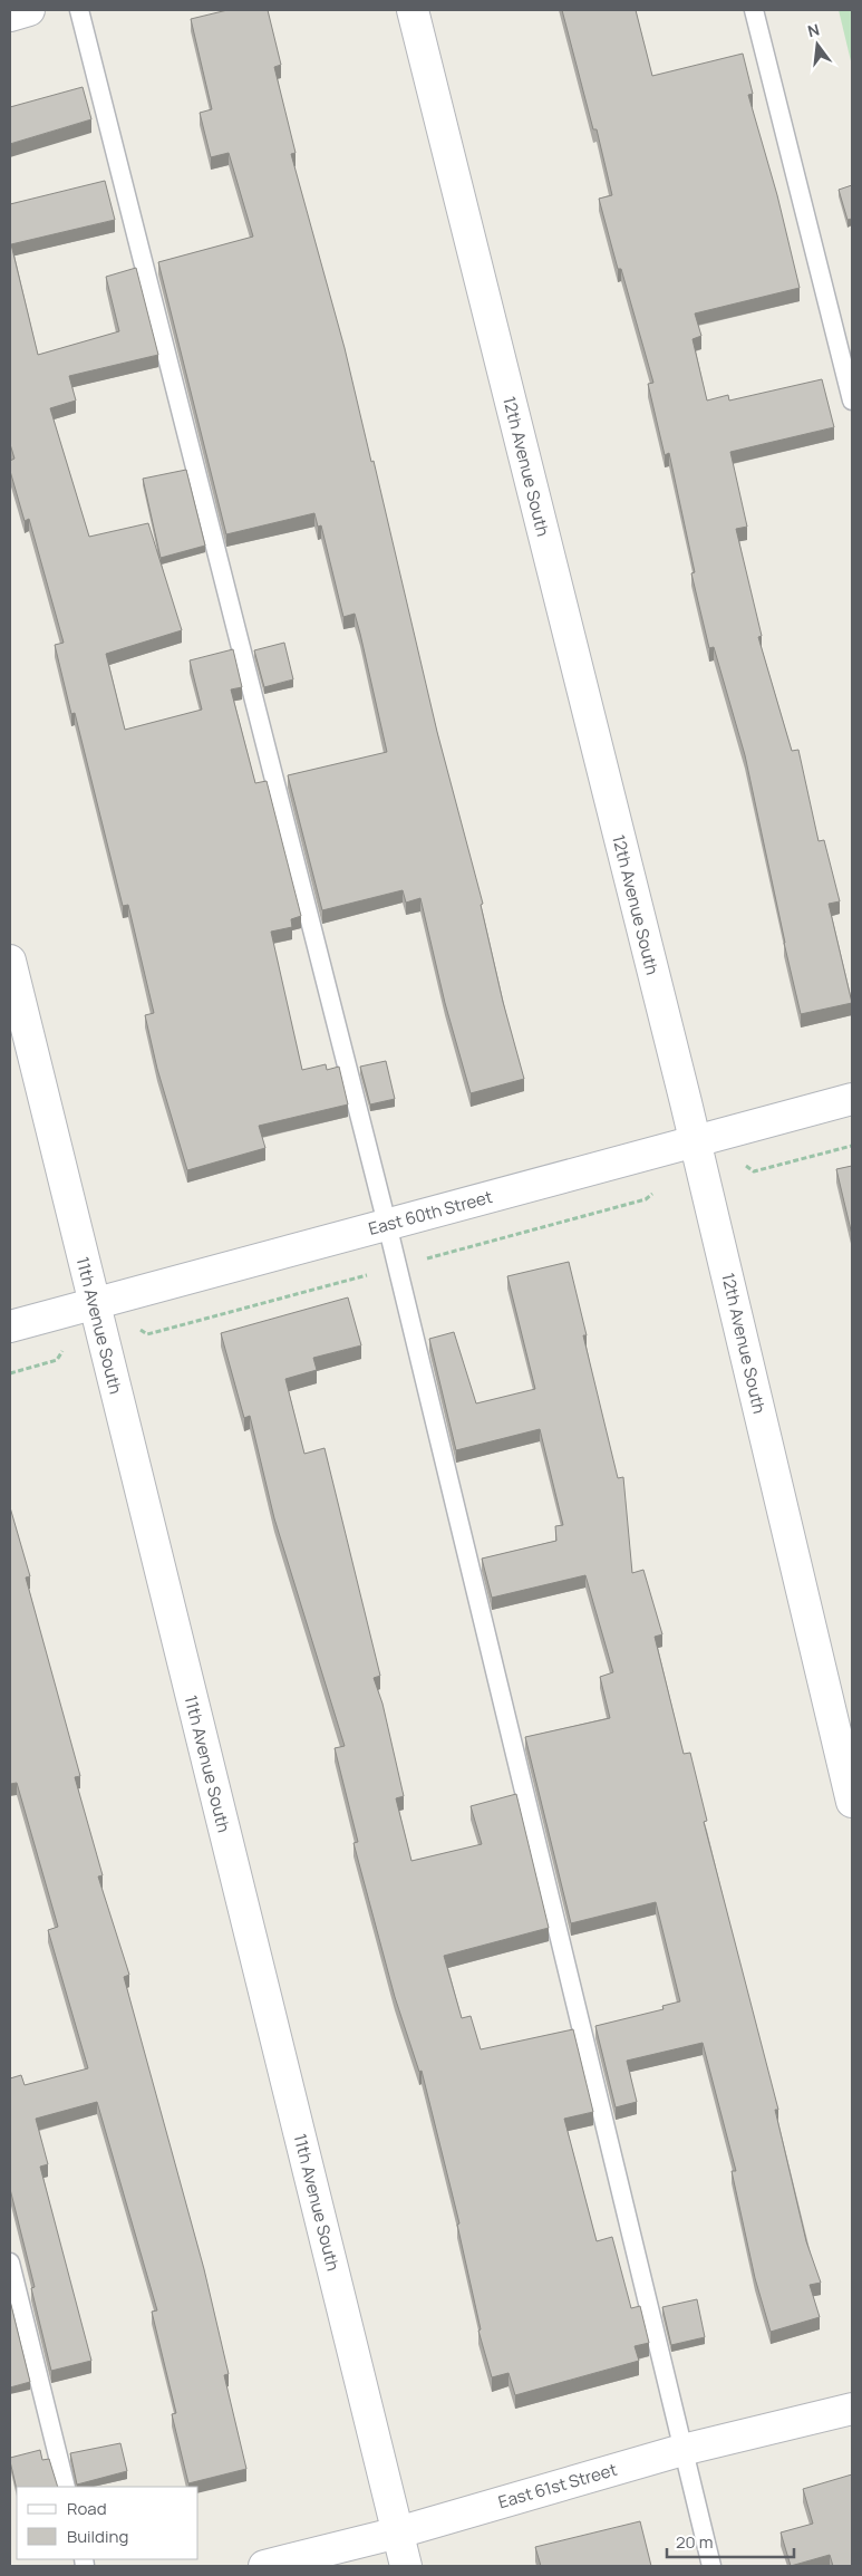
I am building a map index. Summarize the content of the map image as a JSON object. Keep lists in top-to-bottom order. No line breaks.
{"streets":{"street":["12th Avenue South","East 60th Street","11th Avenue South","East 61st Street"]},"crossings":[["12th Avenue South","East 60th Street"],["East 60th Street","11th Avenue South"],["11th Avenue South","East 61st Street"]],"legend":["Road","Building"],"scale_bar":"20 m","north":"top"}
